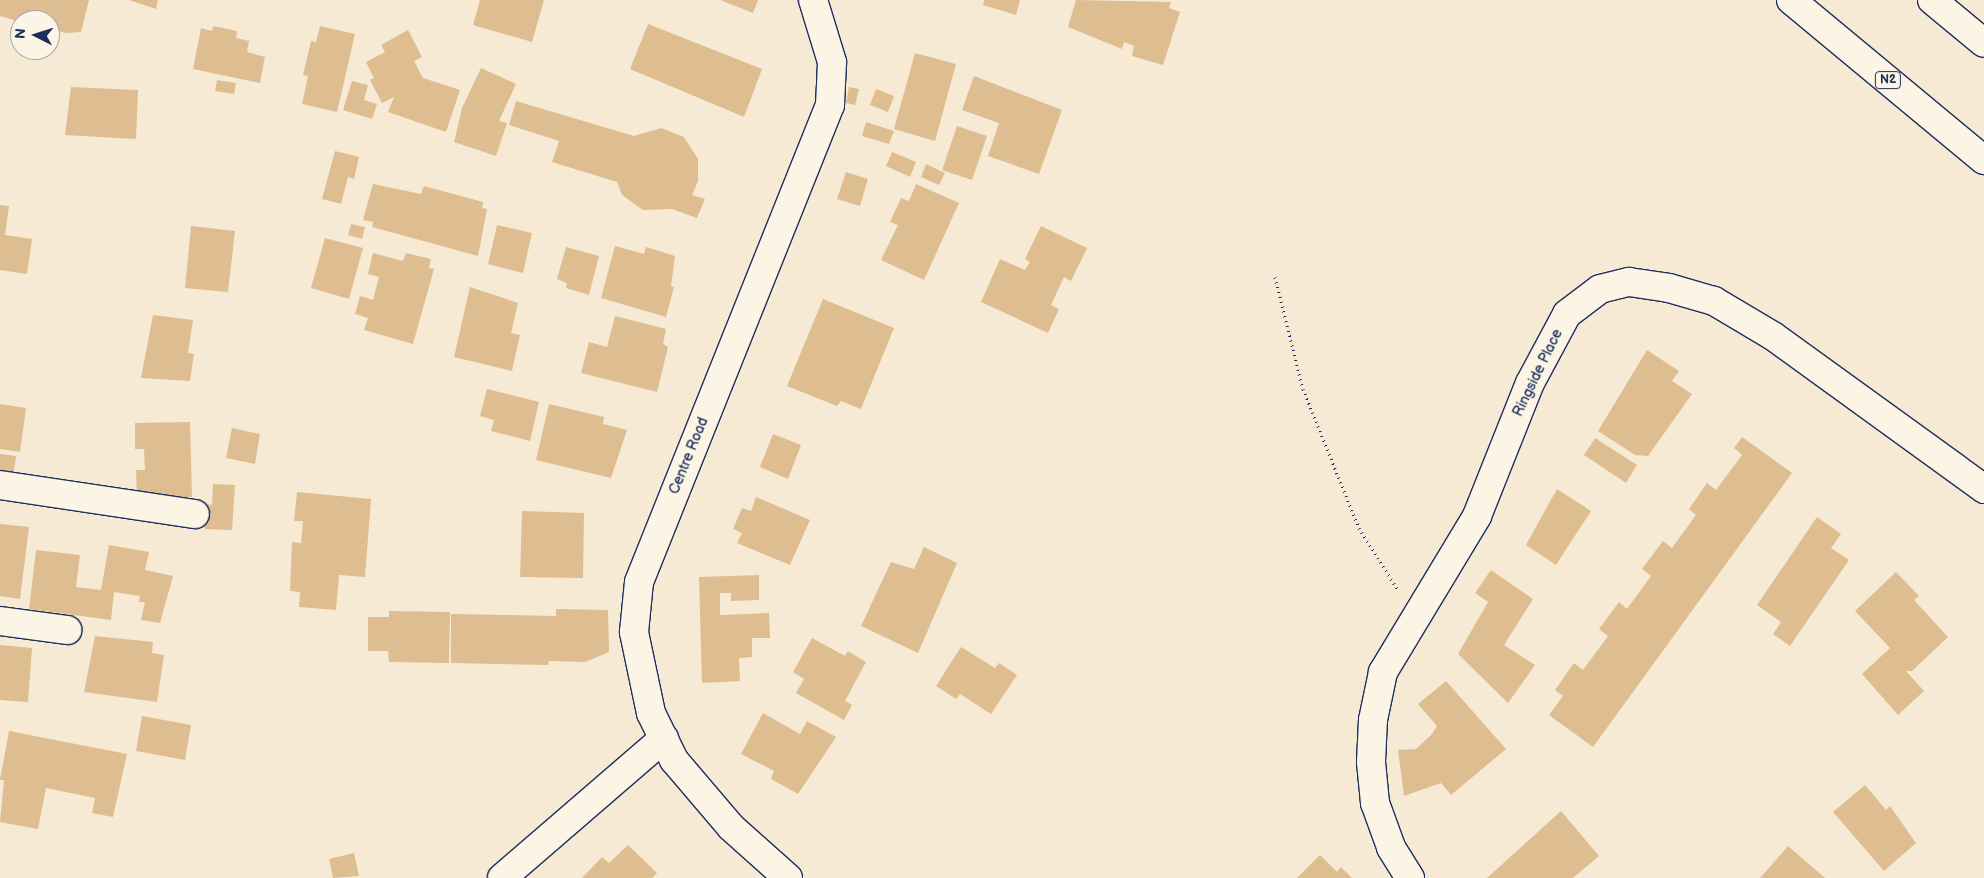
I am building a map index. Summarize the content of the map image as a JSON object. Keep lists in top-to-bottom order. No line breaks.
{"streets":{"main road":["N2","Ringside Place","Centre Road"]},"north":"left"}
